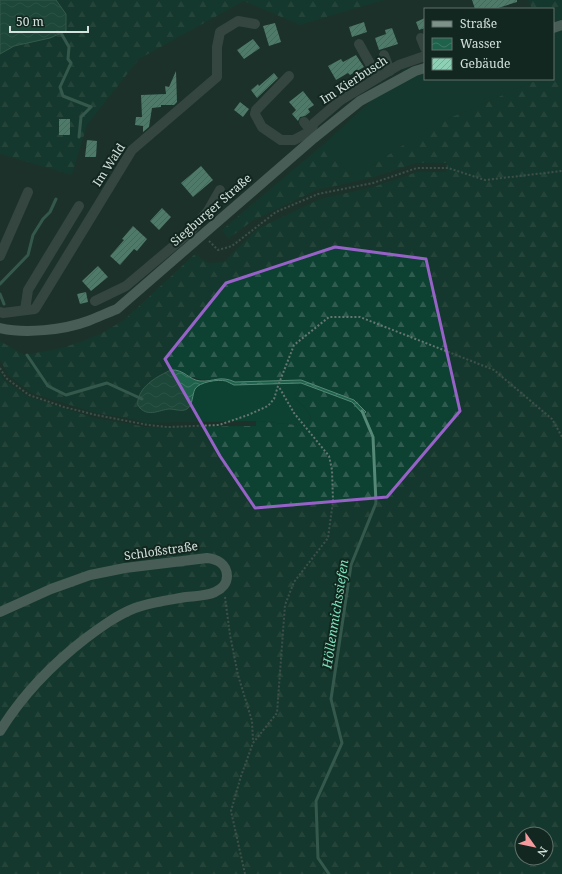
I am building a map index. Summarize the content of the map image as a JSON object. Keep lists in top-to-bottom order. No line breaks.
{"streets":{"main road":["Siegburger Straße","Schloßstraße"],"street":["Im Kierbusch","Im Wald"]},"crossings":[["Im Kierbusch","Siegburger Straße"]],"water":["Höllenmichssiefen"],"legend":["Straße","Wasser","Gebäude"],"scale_bar":"50 m","north":"bottom right"}
